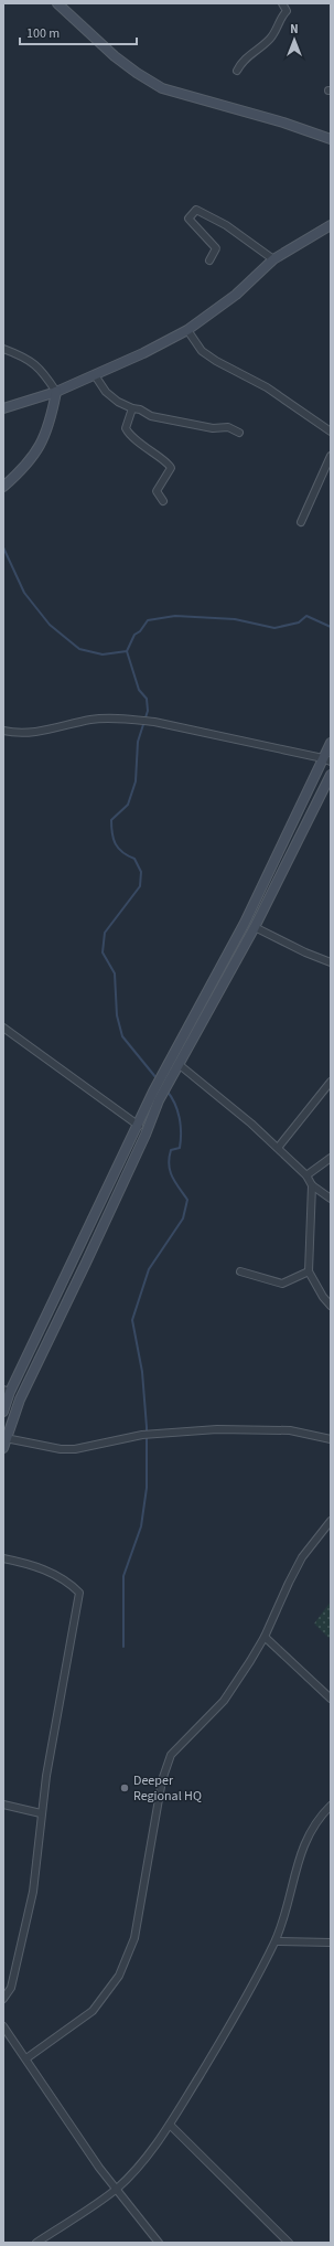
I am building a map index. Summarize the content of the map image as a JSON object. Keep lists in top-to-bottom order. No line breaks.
{"places":["Deeper Regional HQ"],"scale_bar":"100 m","north":"top"}
